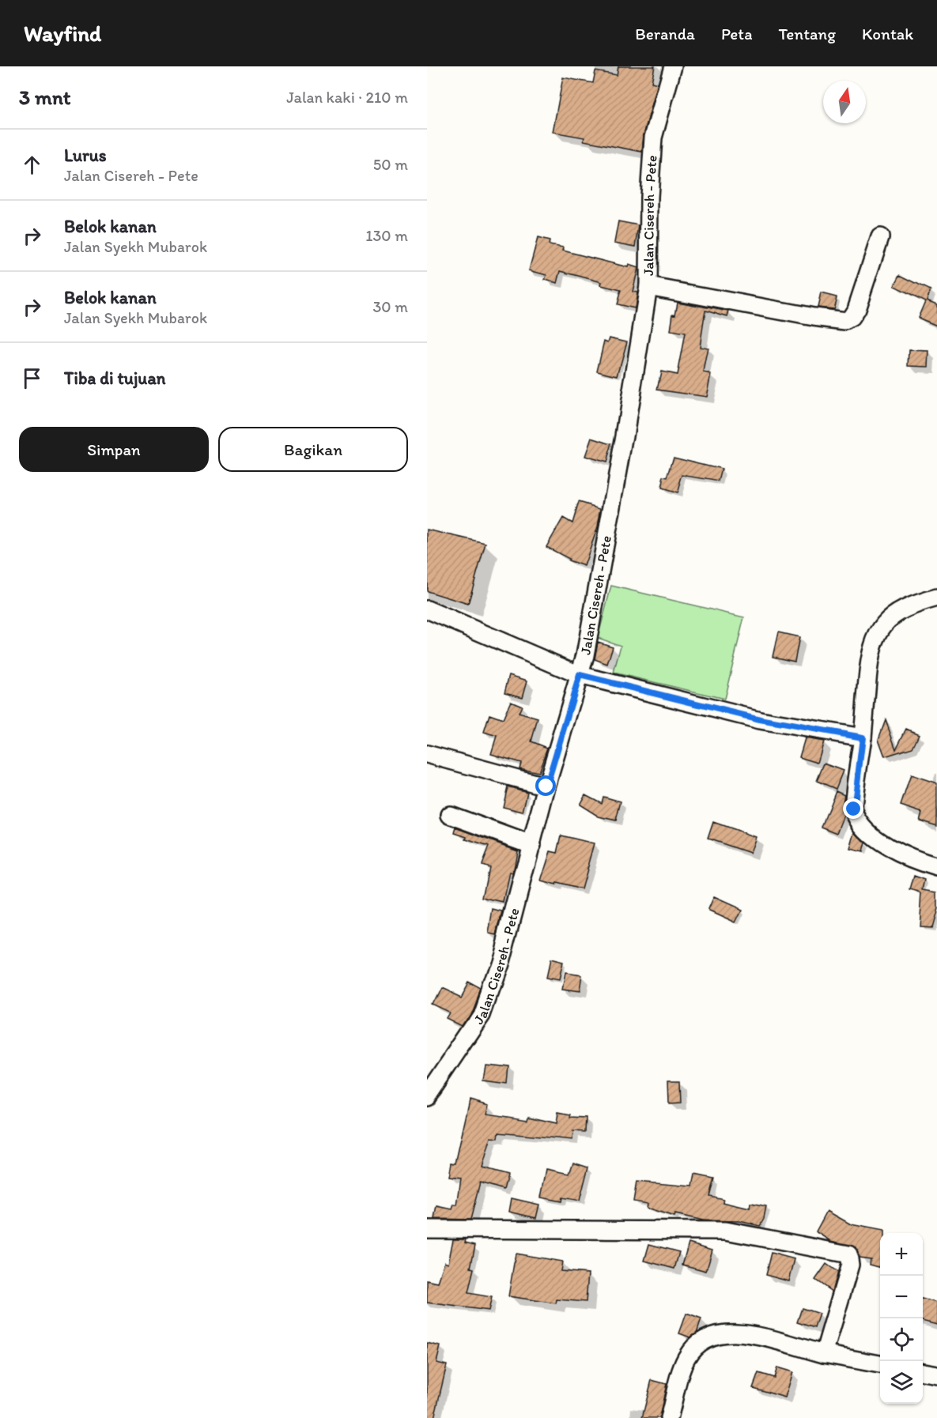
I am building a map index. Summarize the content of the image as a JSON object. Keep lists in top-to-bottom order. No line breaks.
{"streets":{"street":["Jalan Cisereh - Pete"]},"north":"top","page":{"header":"Wayfind","nav":["Beranda","Peta","Tentang","Kontak"],"heading":["3 mnt","Jalan kaki · 210 m"],"list":[["Lurus","Jalan Cisereh - Pete","50 m"],["Belok kanan","Jalan Syekh Mubarok","130 m"],["Belok kanan","Jalan Syekh Mubarok","30 m"],"Tiba di tujuan"],"buttons":["Simpan","Bagikan"],"map_buttons":["+","−"]}}
